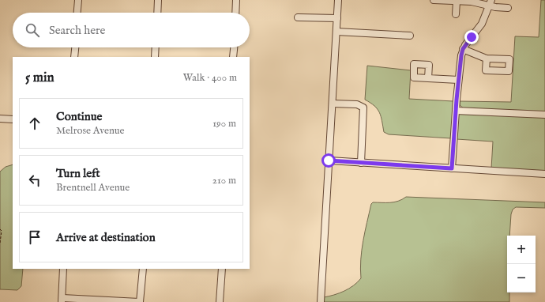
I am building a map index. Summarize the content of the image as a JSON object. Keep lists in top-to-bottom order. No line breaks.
{"page":{"search":"Search here","heading":["5 min","Walk · 400 m"],"list":[["Continue","Melrose Avenue","190 m"],["Turn left","Brentnell Avenue","210 m"],"Arrive at destination"],"map_buttons":["+","−"]}}
